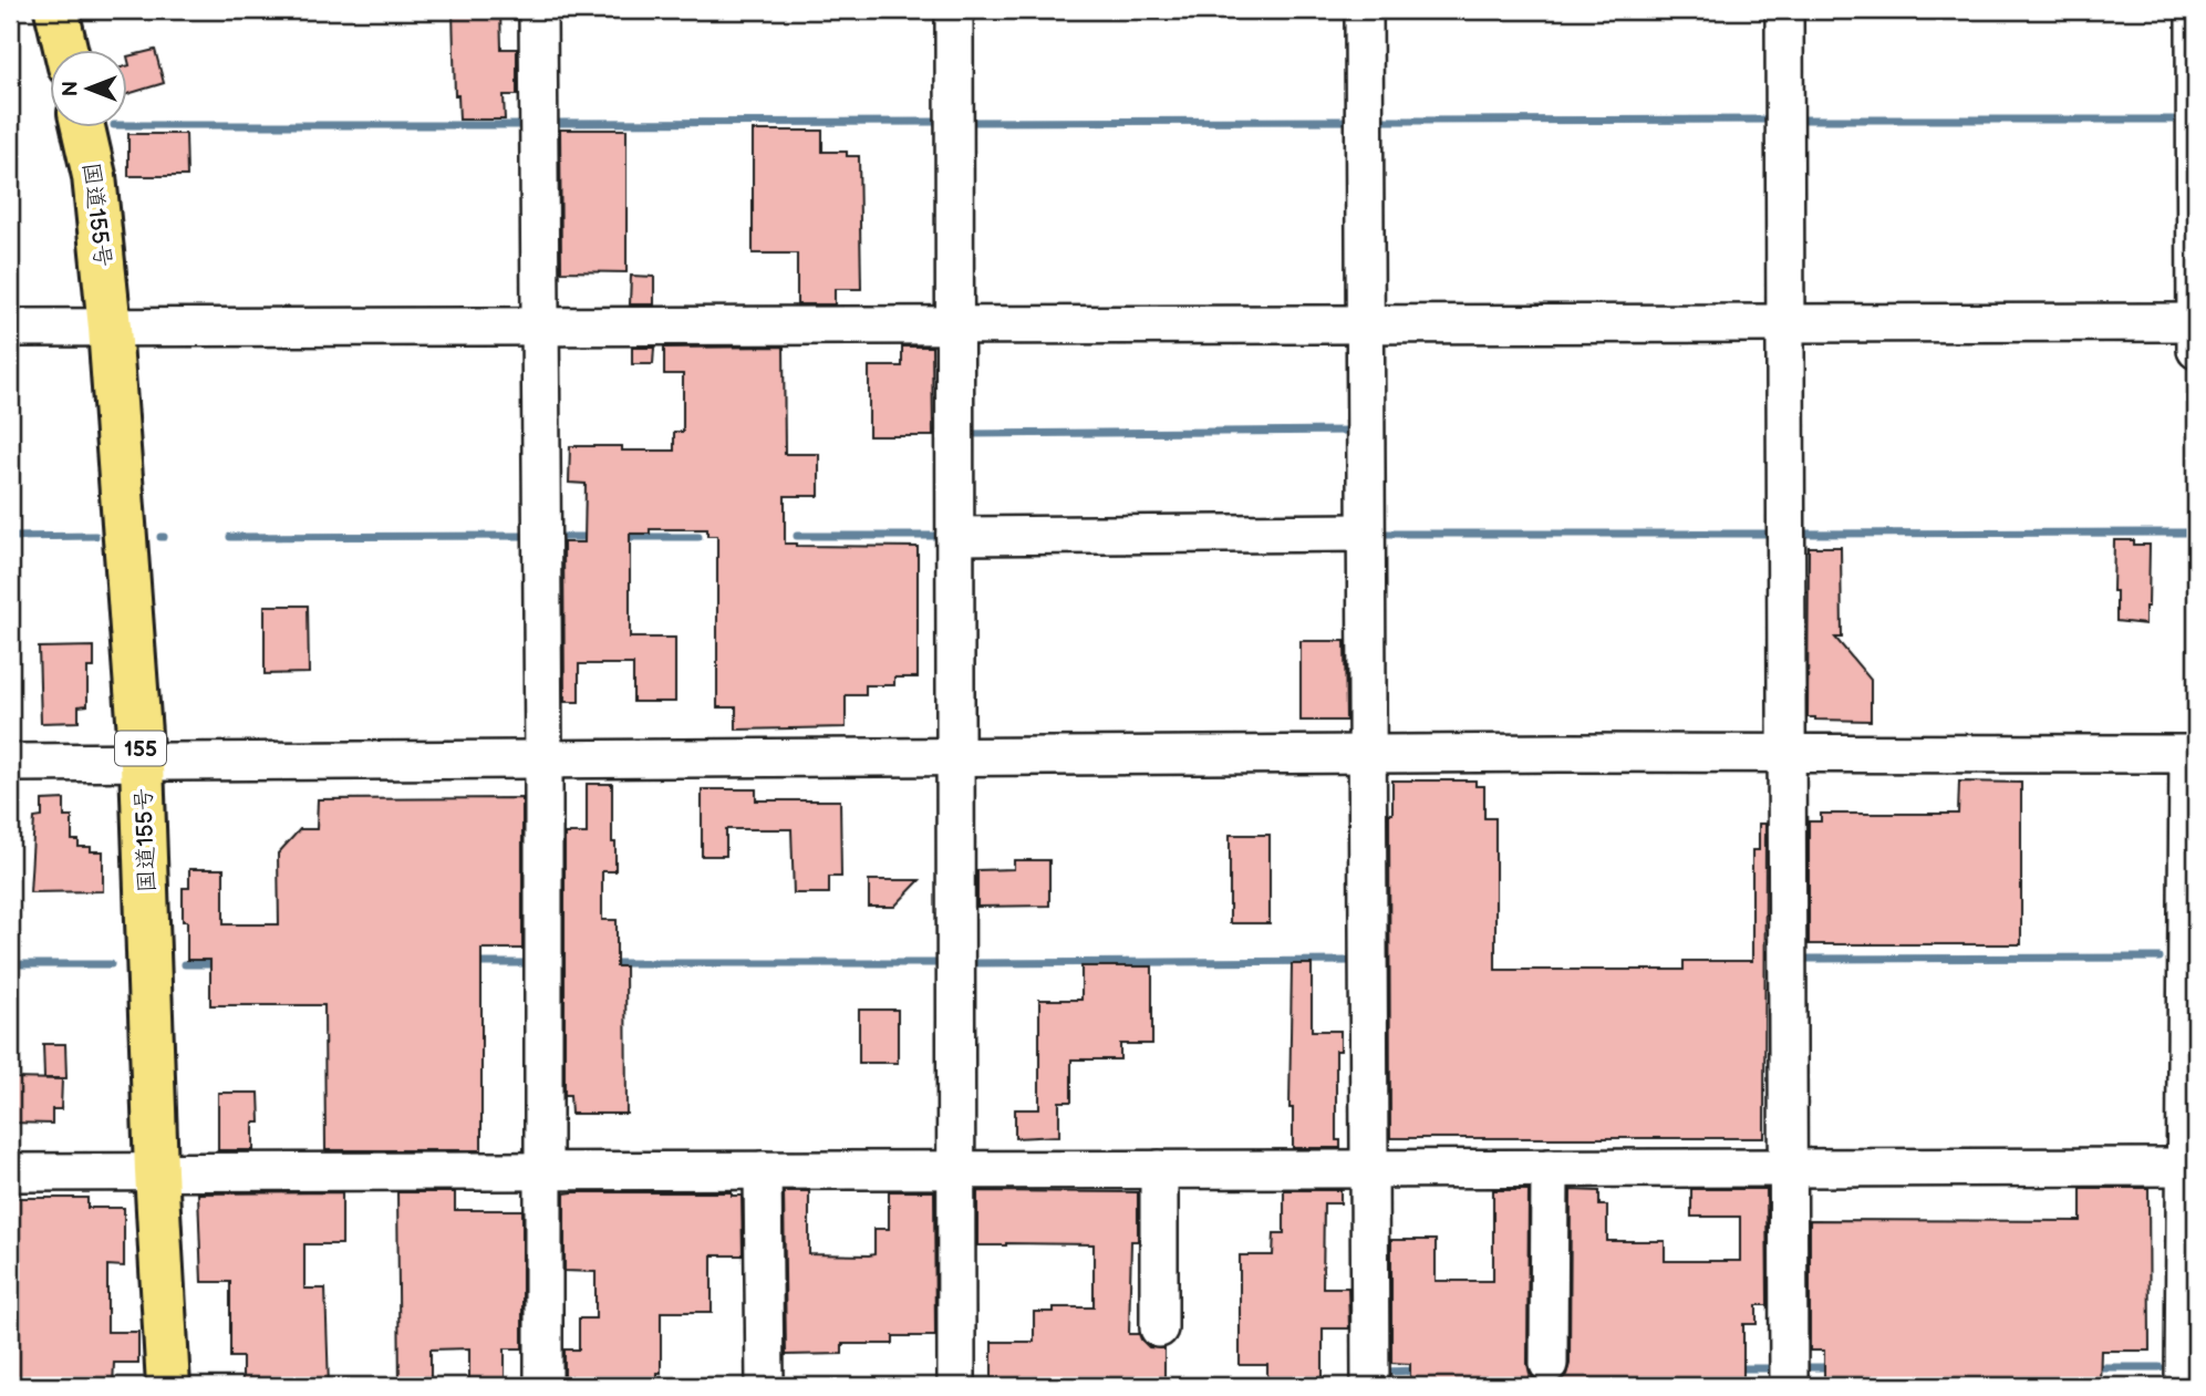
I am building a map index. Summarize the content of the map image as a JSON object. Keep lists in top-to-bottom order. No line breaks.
{"streets":{"highway":["国道155号","155"]},"north":"left"}
